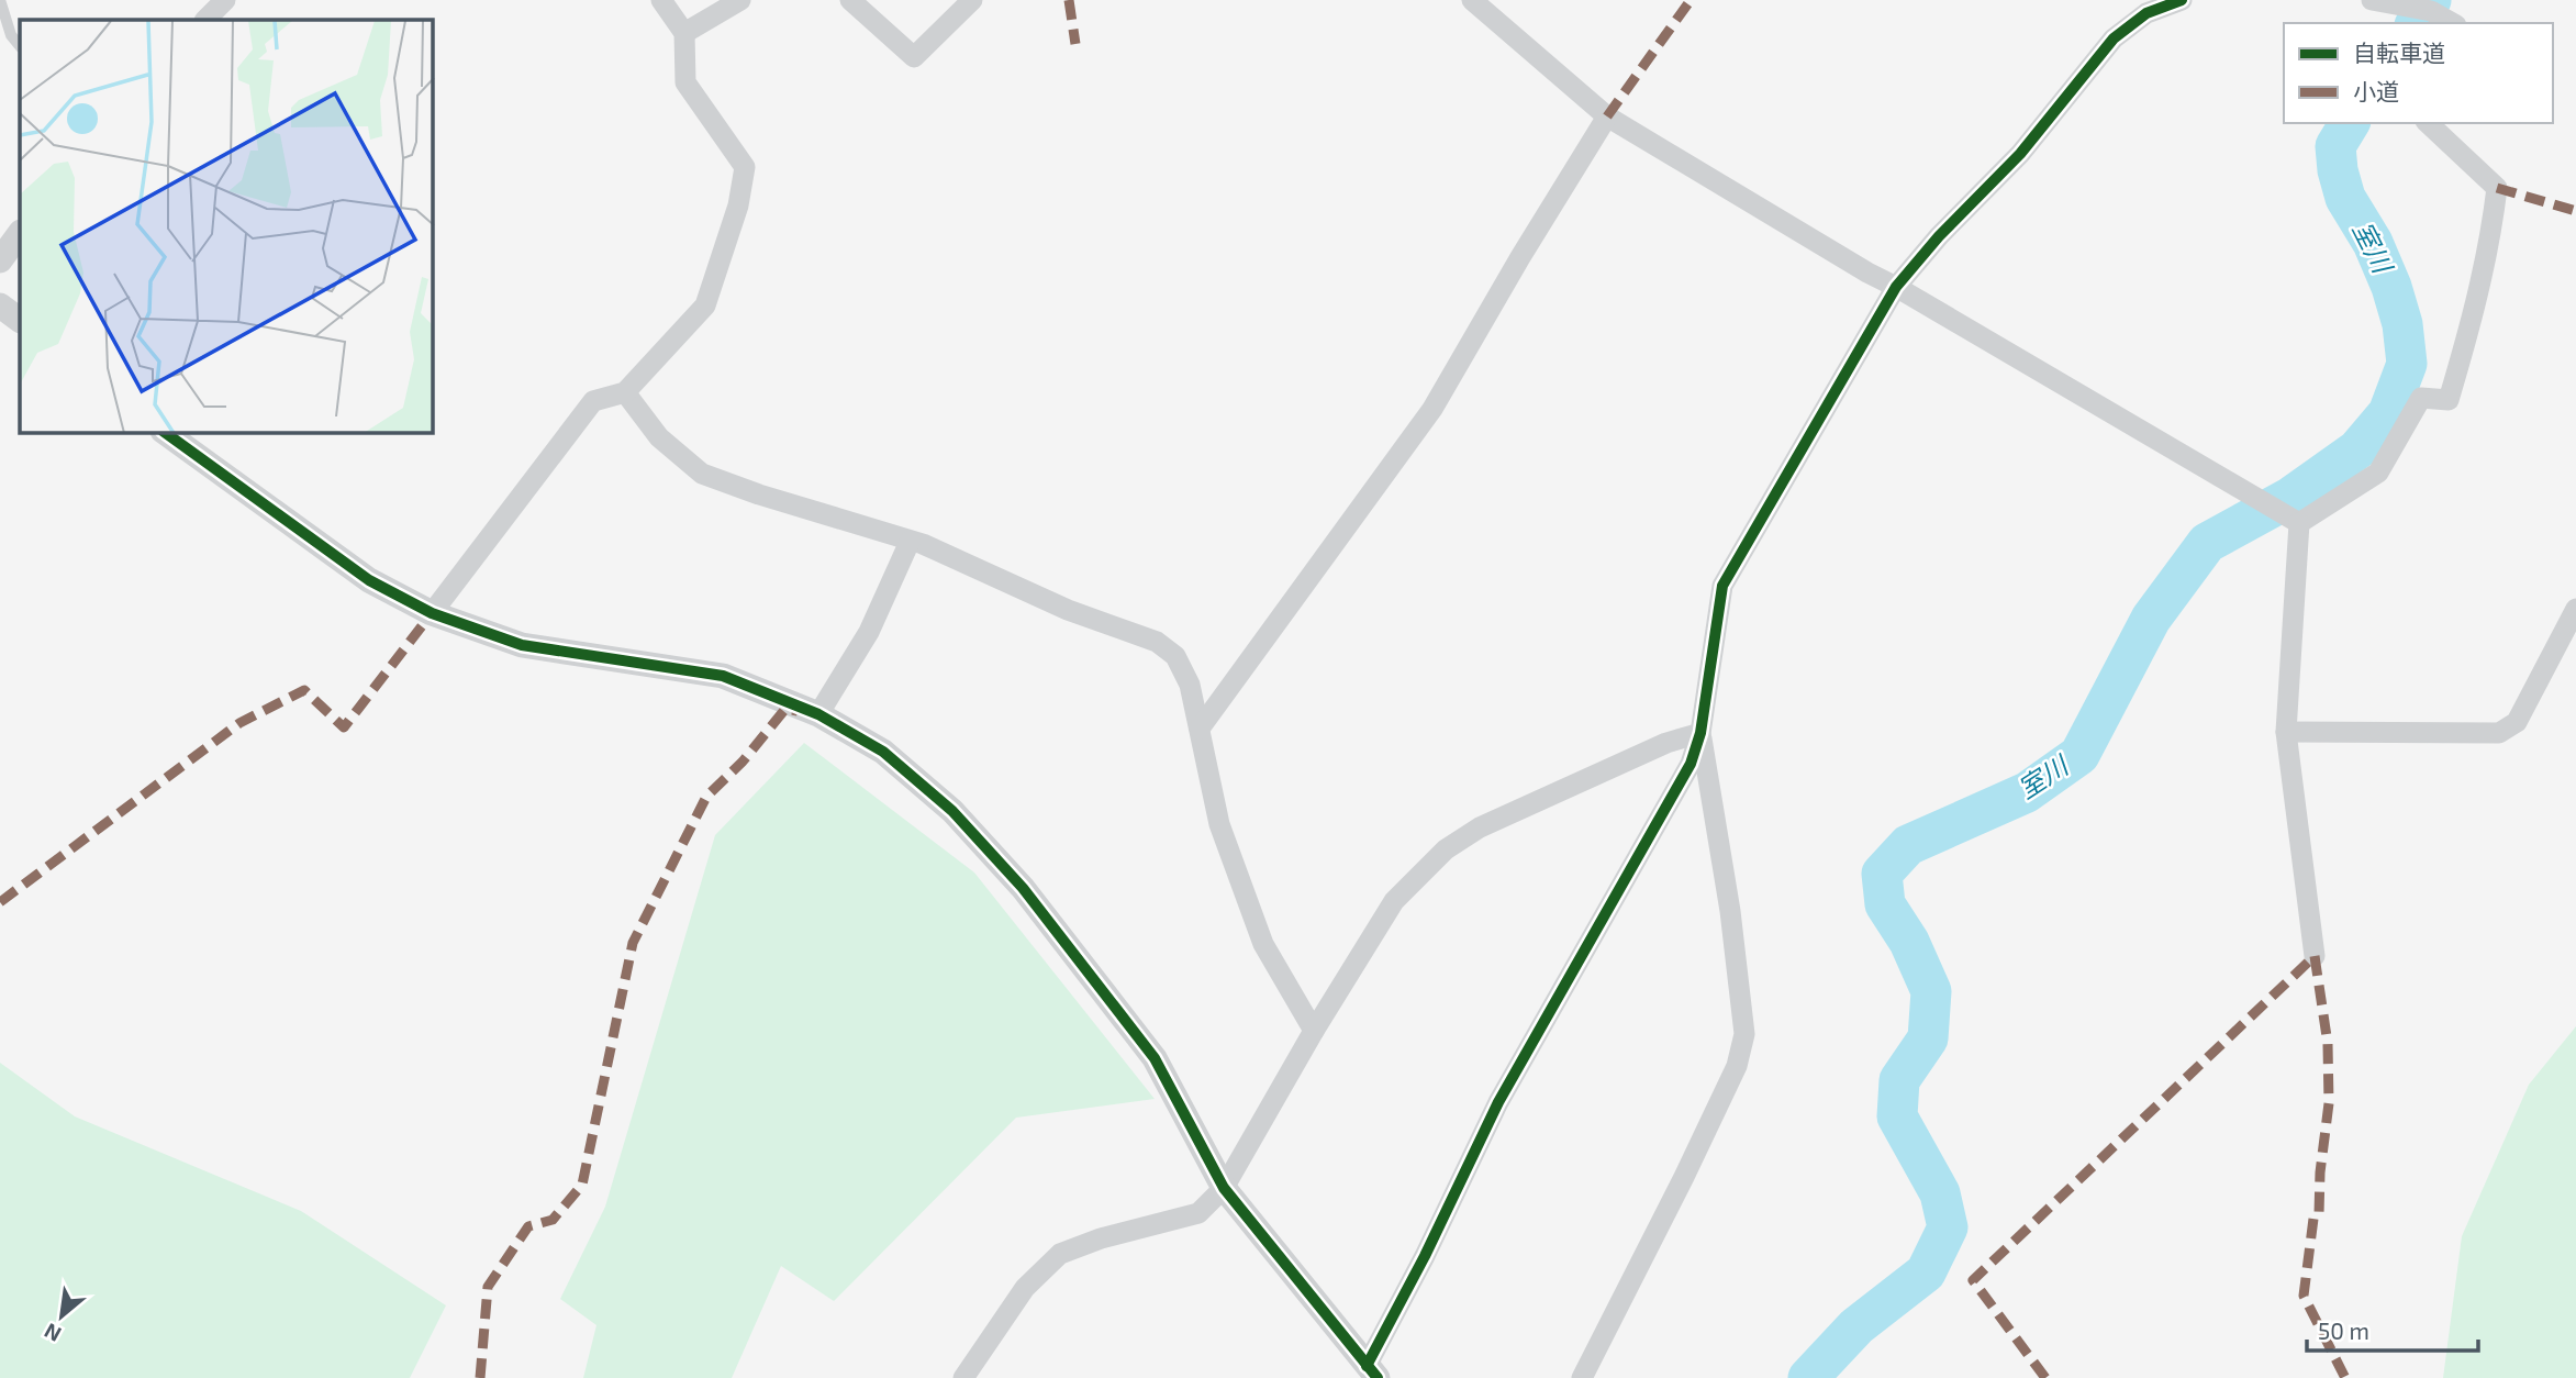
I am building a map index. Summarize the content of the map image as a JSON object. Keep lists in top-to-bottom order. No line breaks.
{"water":["室川"],"legend":["自転車道","小道"],"scale_bar":"50 m","north":"bottom left"}
